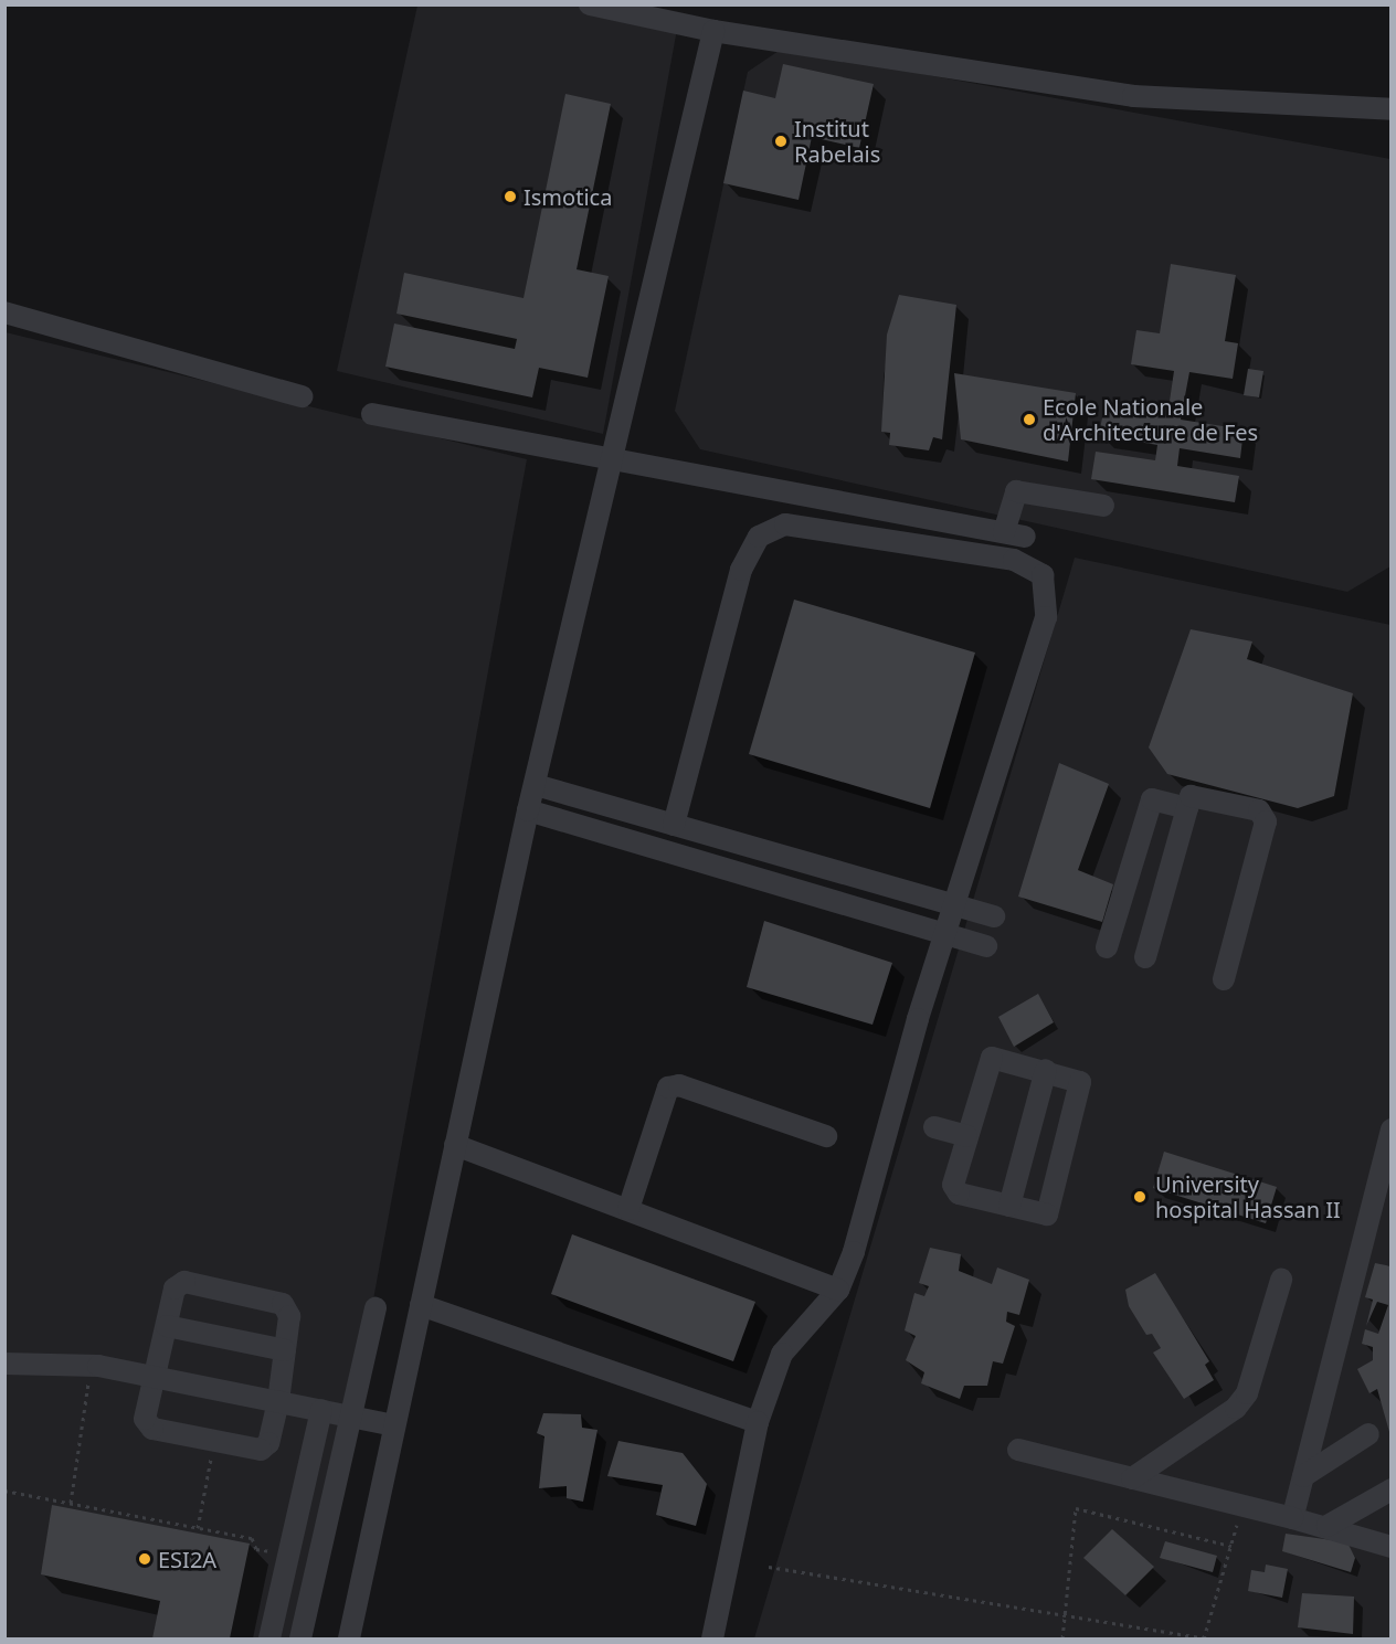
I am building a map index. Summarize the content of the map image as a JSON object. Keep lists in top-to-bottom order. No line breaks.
{"places":["Institut Rabelais","Ismotica","Ecole Nationale d'Architecture de Fes","University hospital Hassan II","ESI2A"]}
